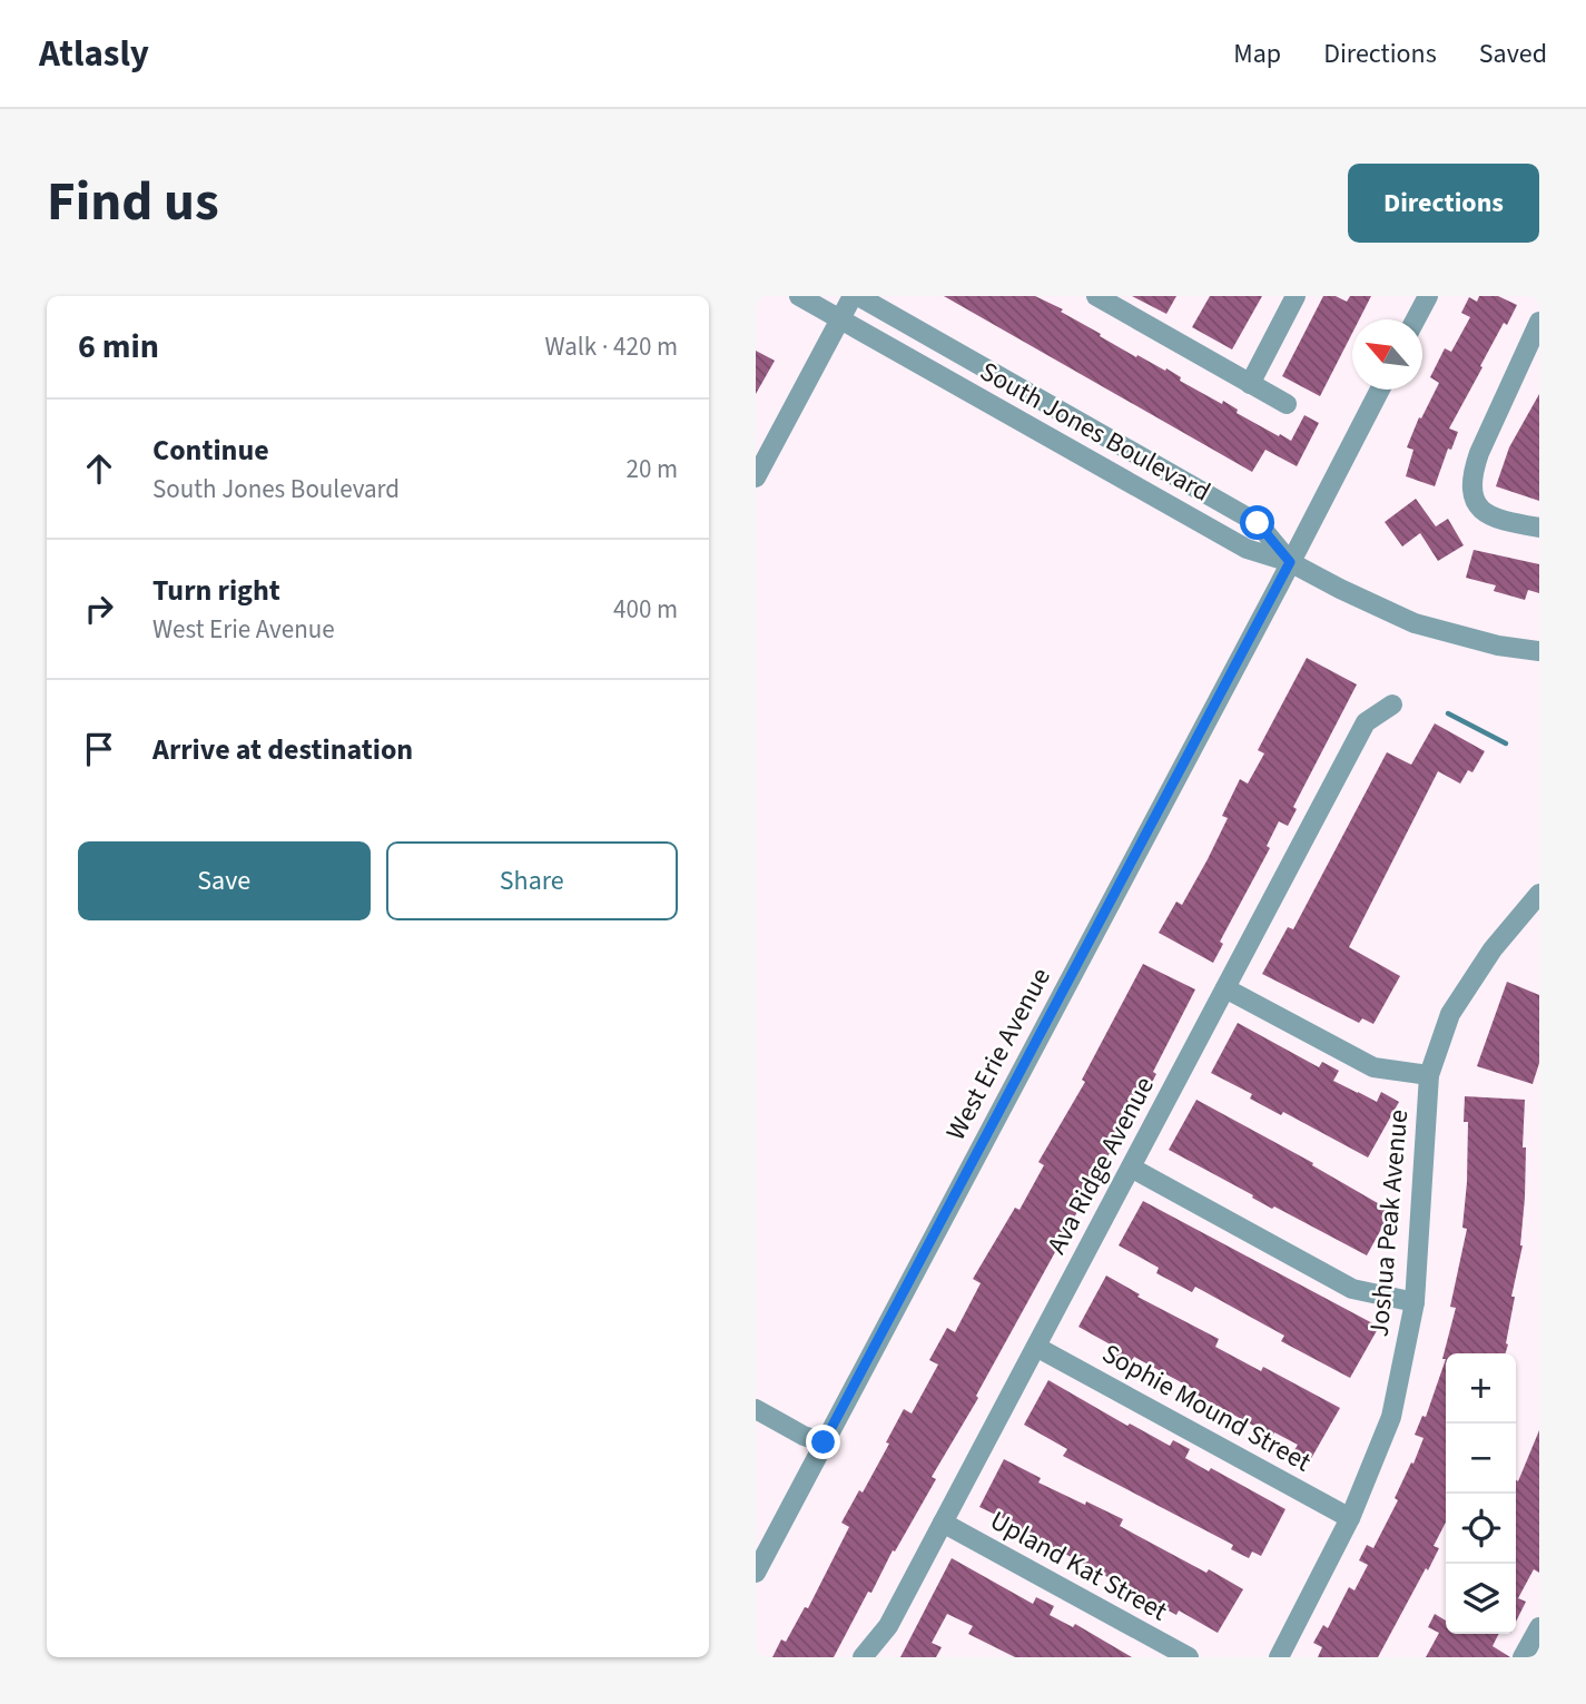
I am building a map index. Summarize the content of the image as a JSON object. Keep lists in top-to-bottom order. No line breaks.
{"streets":{"street":["South Jones Boulevard","West Erie Avenue","Ava Ridge Avenue","Joshua Peak Avenue","Sophie Mound Street","Upland Kat Street"]},"crossings":[["South Jones Boulevard","West Erie Avenue"],["Ava Ridge Avenue","Sophie Mound Street"],["Ava Ridge Avenue","Upland Kat Street"],["Joshua Peak Avenue","Sophie Mound Street"]],"north":"top left","page":{"header":"Atlasly","nav":["Map","Directions","Saved"],"title":"Find us","buttons":["Directions",["Save","Share"]],"heading":["6 min","Walk · 420 m"],"list":[["Continue","South Jones Boulevard","20 m"],["Turn right","West Erie Avenue","400 m"],"Arrive at destination"],"map_buttons":["+","−"]}}
